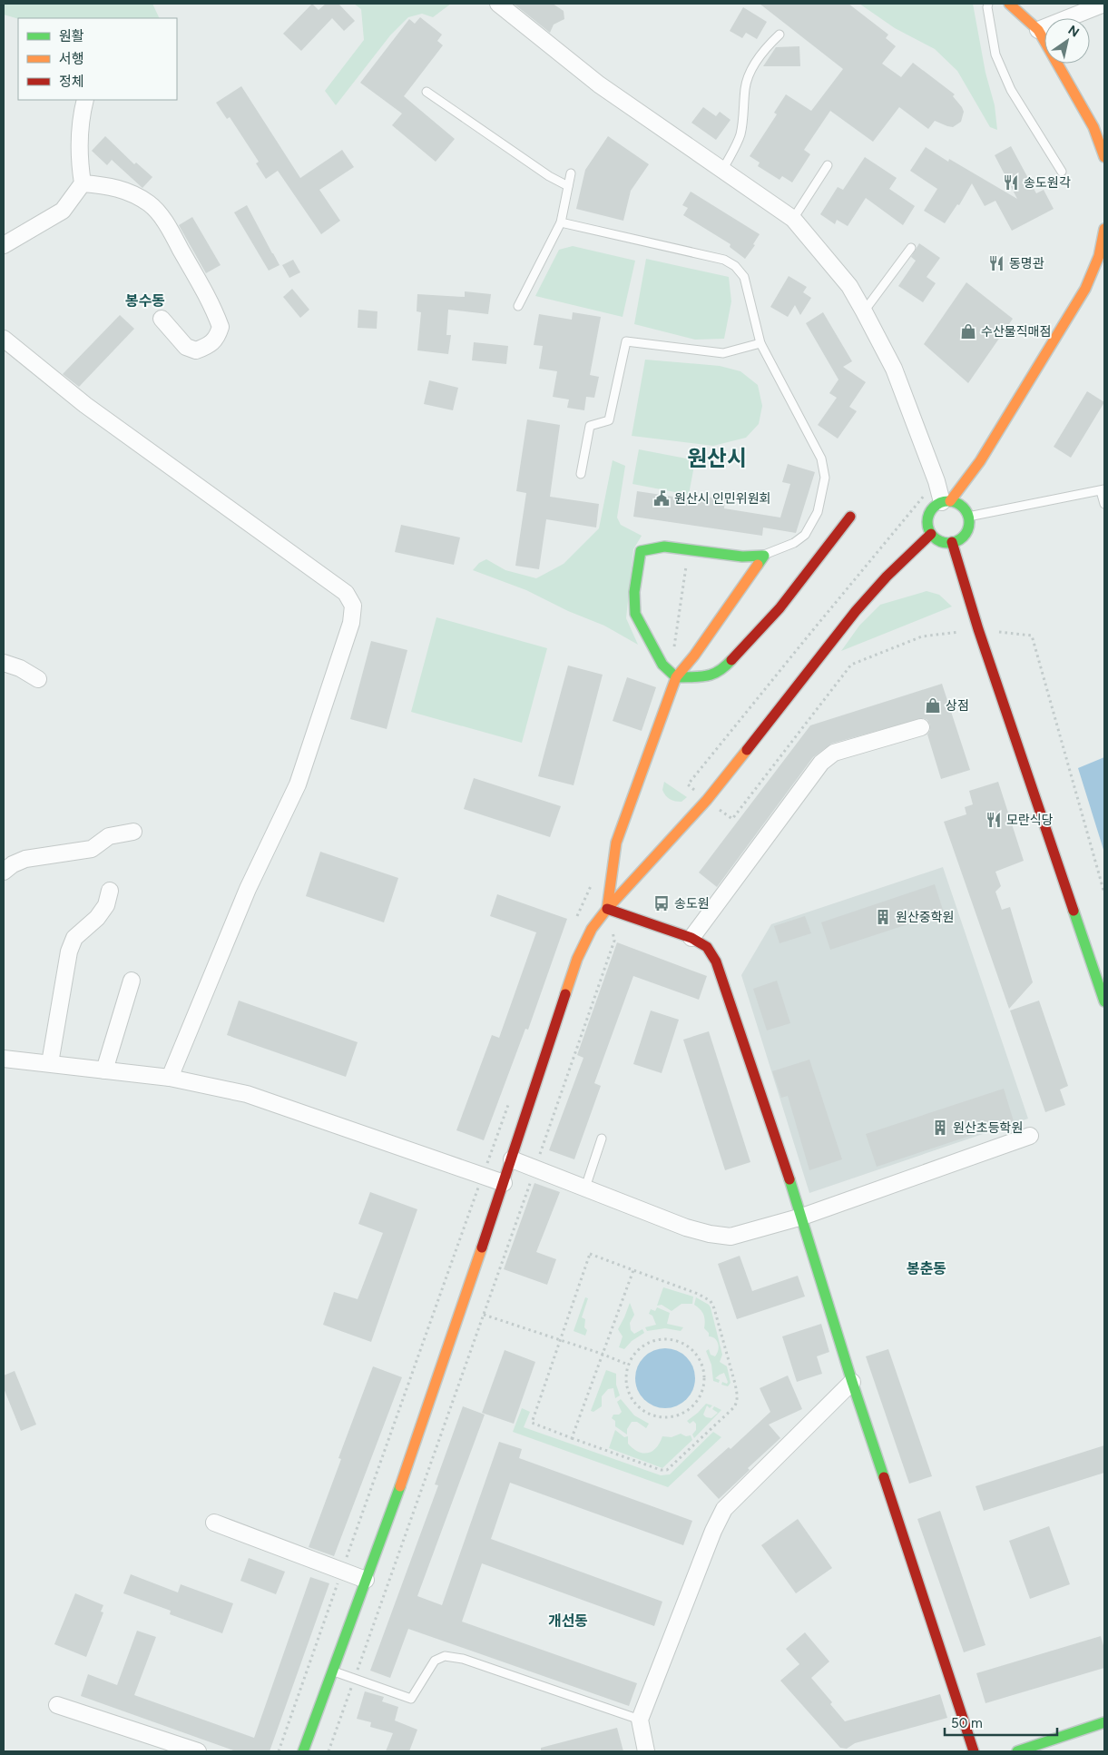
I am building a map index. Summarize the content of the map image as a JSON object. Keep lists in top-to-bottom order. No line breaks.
{"districts":["봉수동","원산시","봉춘동","개선동"],"places":{"restaurant":["송도원각","동명관","모란식당"],"shop":["수산물직매점","상점"],"public building":["원산시 인민위원회"],"bus stop":["송도원"],"building":["원산중학원","원산초등학원"]},"legend":["원활","서행","정체"],"scale_bar":"50 m","north":"top right"}
